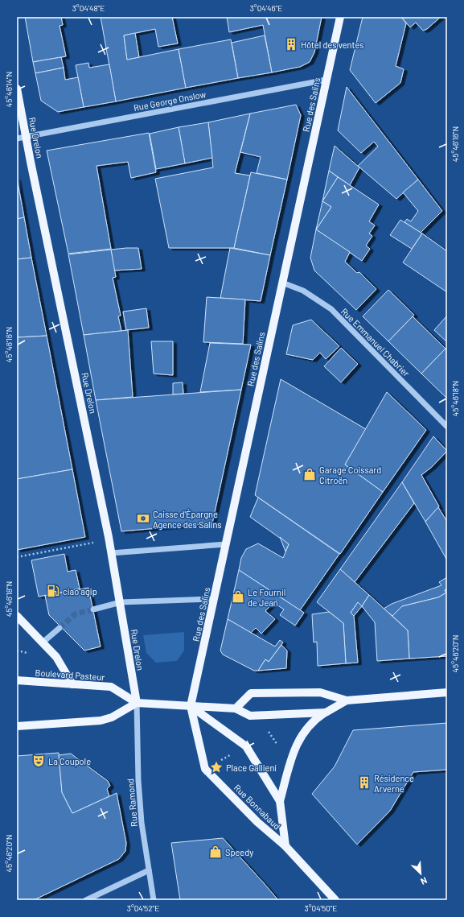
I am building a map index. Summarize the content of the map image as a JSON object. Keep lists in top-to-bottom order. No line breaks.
{"streets":{"main road":["Rue des Salins","Rue Drelon","Boulevard Pasteur","Rue Bonnabaud"],"street":["Rue George Onslow","Rue Emmanuel Chabrier","Rue Ramond"]},"crossings":[["Rue George Onslow","Rue des Salins"],["Rue George Onslow","Rue Drelon"],["Rue des Salins","Rue Emmanuel Chabrier"],["Rue des Salins","Boulevard Pasteur"],["Rue des Salins","Rue Bonnabaud"],["Rue Drelon","Boulevard Pasteur"],["Rue Drelon","Rue Ramond"],["Boulevard Pasteur","Rue Ramond"],["Boulevard Pasteur","Rue Bonnabaud"]],"places":{"building":["Hôtel des ventes","Résidence Arverne"],"shop":["Garage Coissard Citroën","Le Fournil de Jean","Speedy"],"bank":["Caisse d'Épargne Agence des Salins"],"fuel station":["ciao agip"],"theatre":["La Coupole"],"place":["Place Gallieni"]},"north":"bottom right","coordinates":["3°04'48\"E","3°04'46\"E","45°46'14\"N","45°46'16\"N","45°46'18\"N","45°46'20\"N","3°04'52\"E","3°04'50\"E"]}
